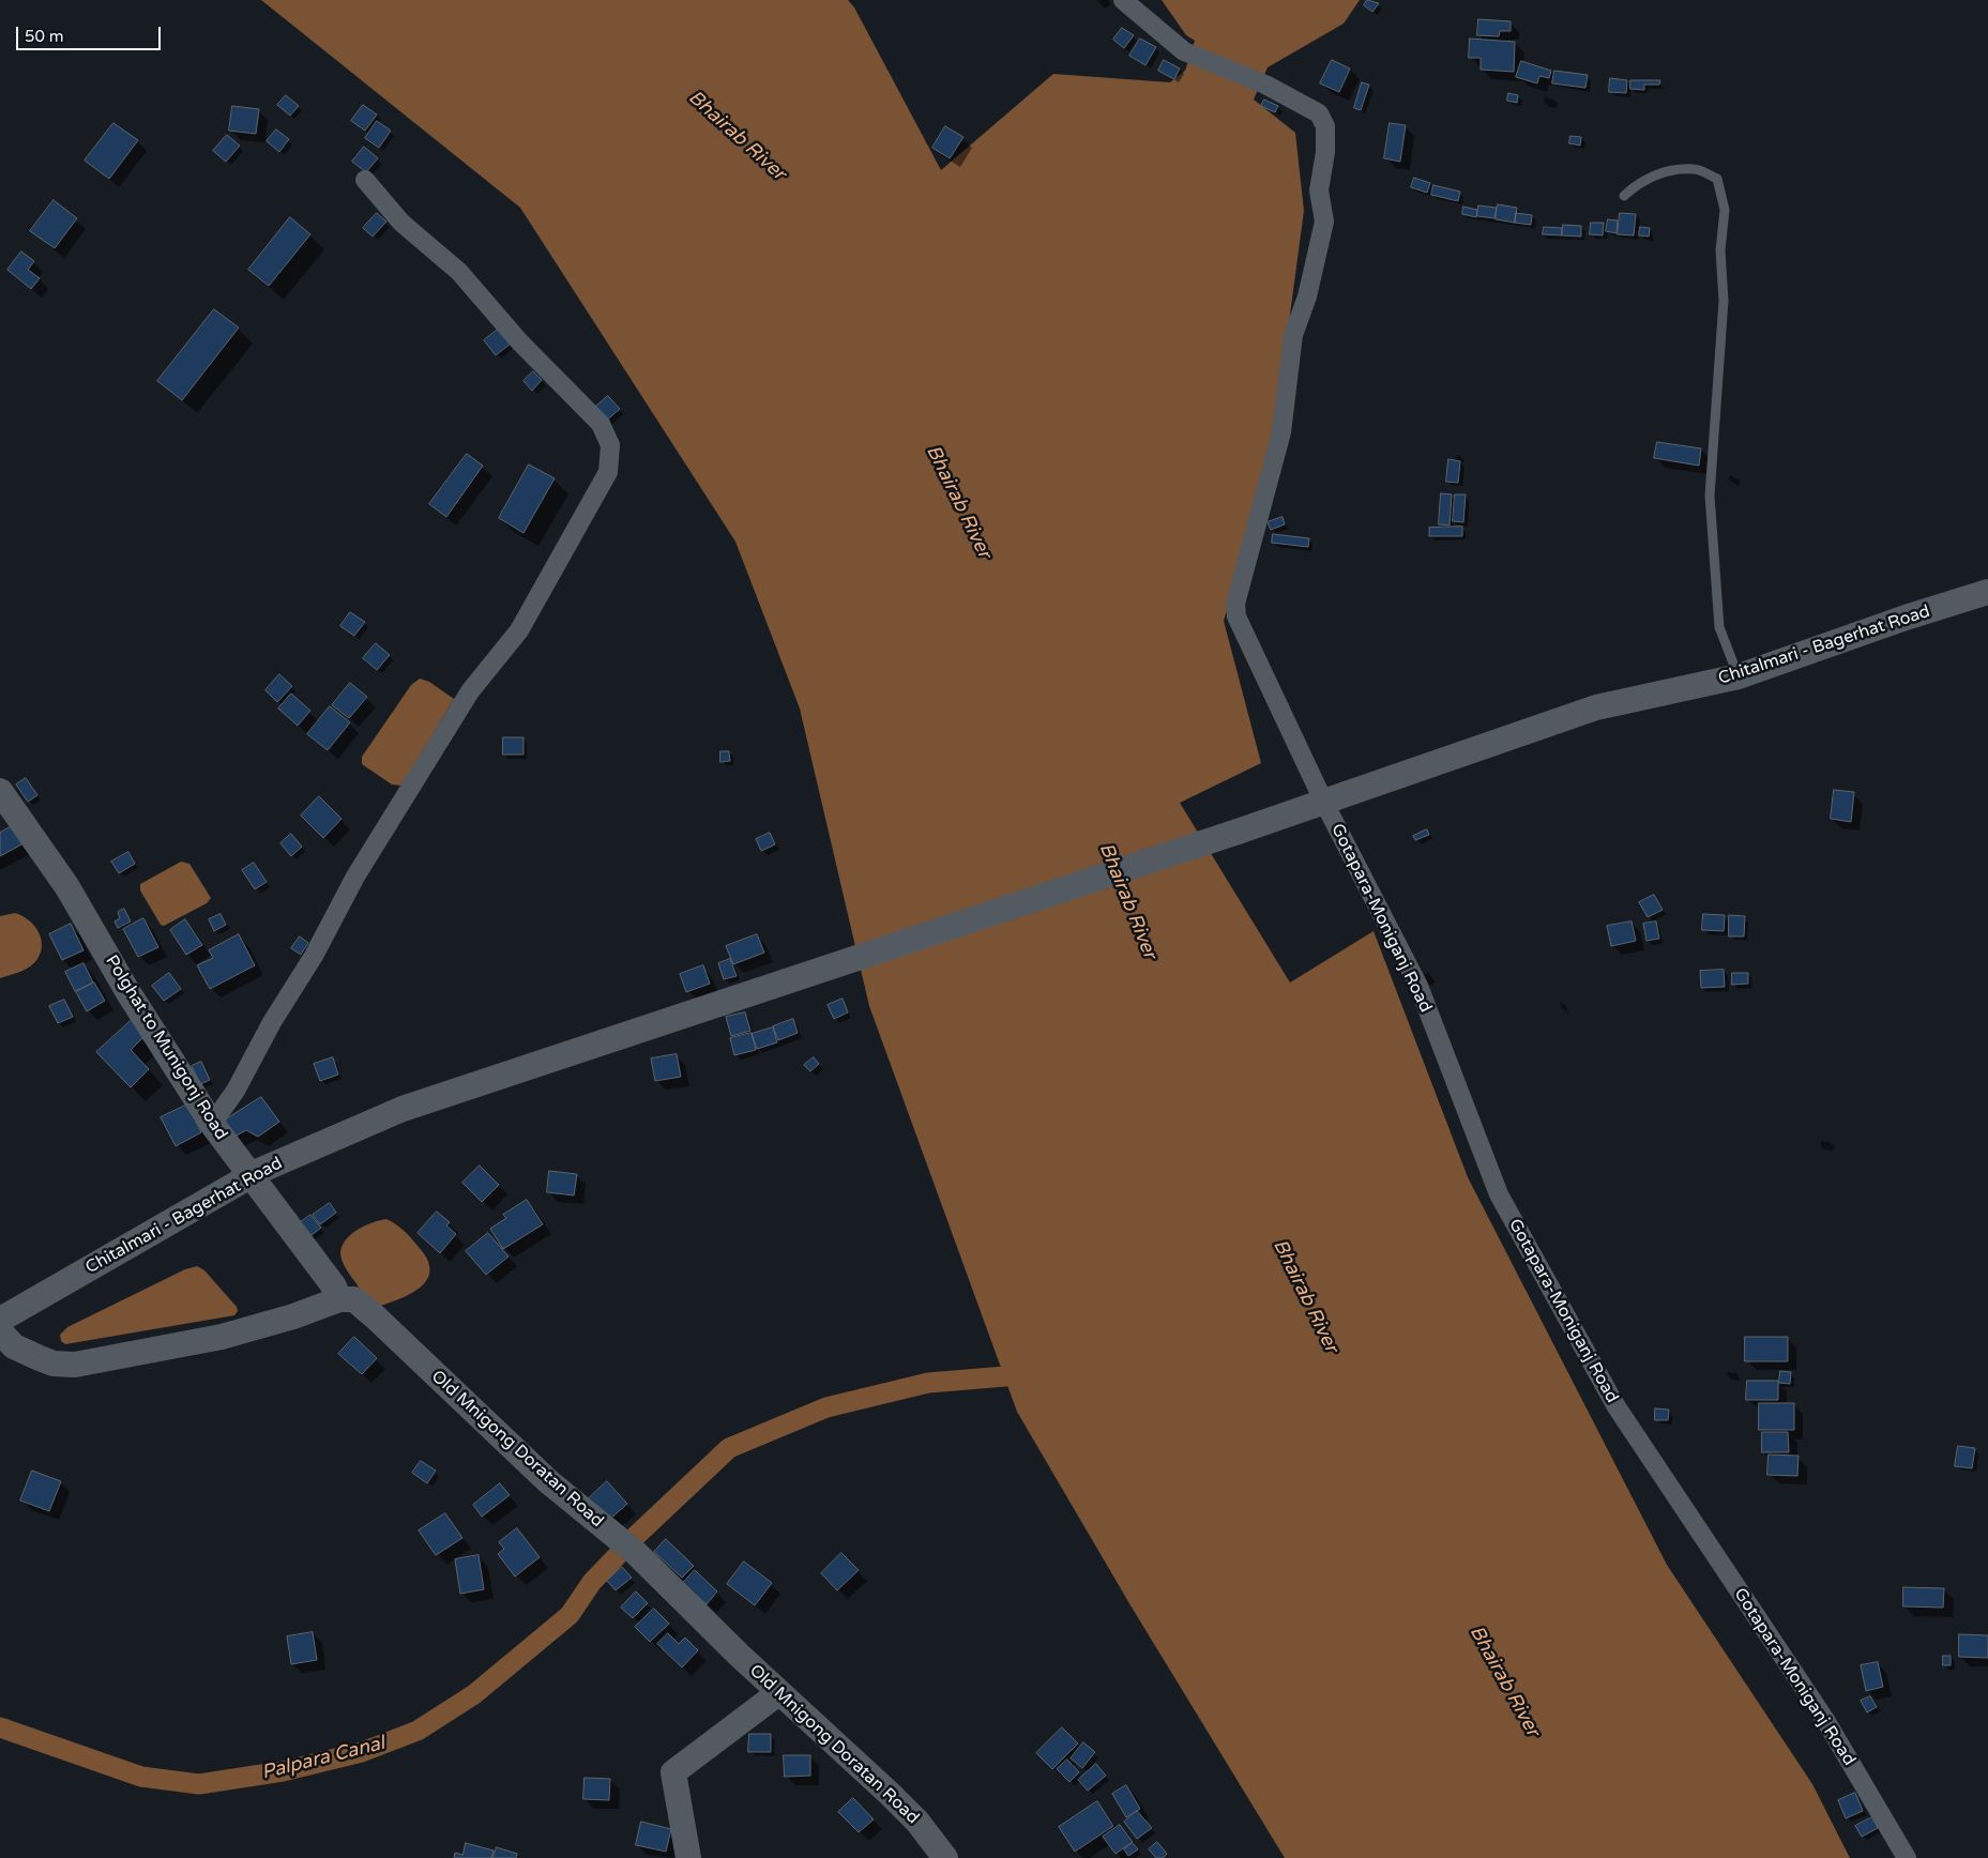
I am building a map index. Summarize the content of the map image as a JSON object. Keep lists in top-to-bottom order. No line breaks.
{"streets":{"main road":["Chitalmari - Bagerhat Road","Polghat to Munigonj Road","Old Mnigong Doratan Road"],"street":["Gotapara-Moniganj Road"]},"crossings":[["Polghat to Munigonj Road","Old Mnigong Doratan Road"]],"water":["Bhairab River","Palpara Canal"],"scale_bar":"50 m"}
